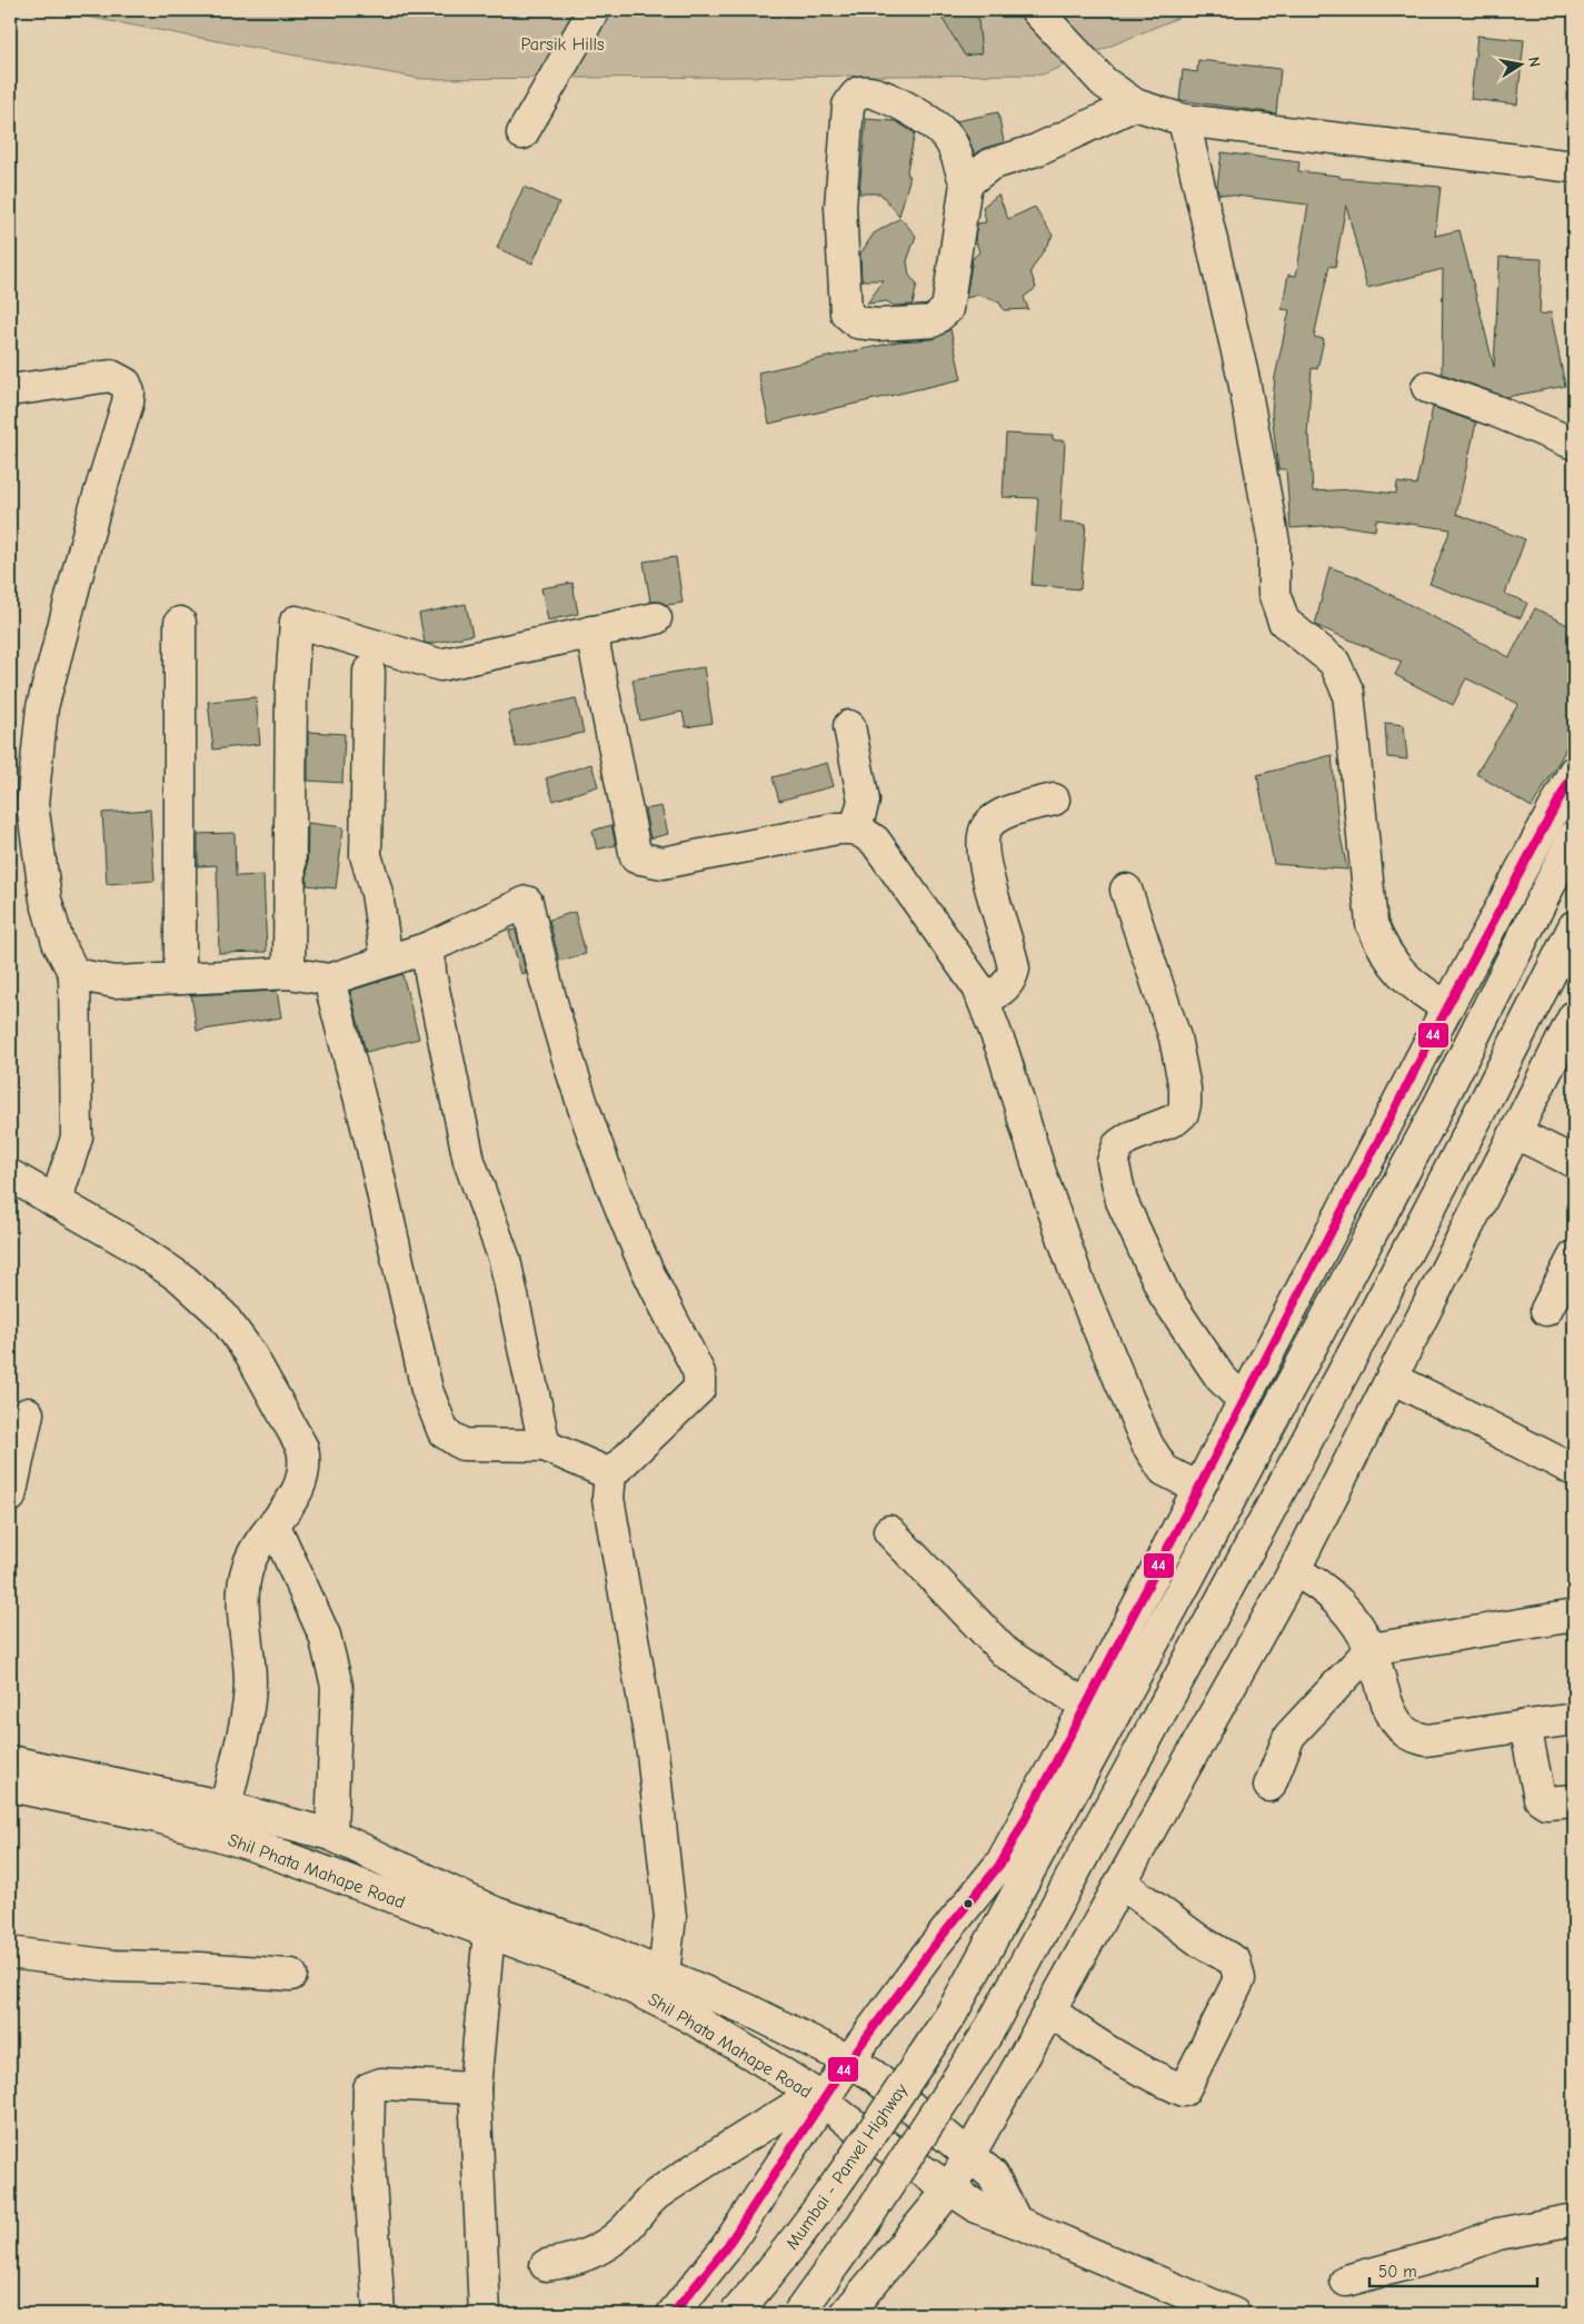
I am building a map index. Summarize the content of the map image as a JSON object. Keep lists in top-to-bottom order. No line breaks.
{"streets":{"main road":["Shil Phata Mahape Road","Mumbai - Panvel Highway"]},"parks":["Parsik Hills"],"lines":["transit line 44"],"scale_bar":"50 m","north":"right"}
